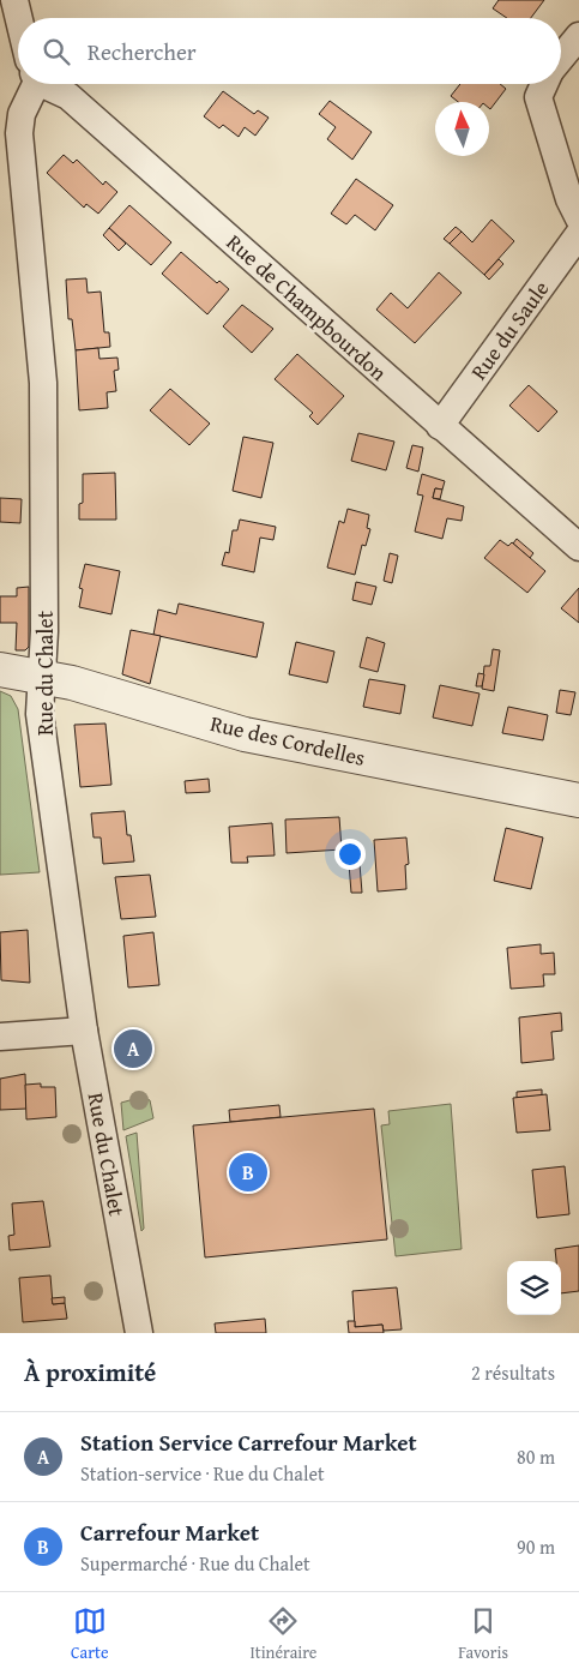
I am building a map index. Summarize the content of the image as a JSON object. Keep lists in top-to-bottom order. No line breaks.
{"streets":{"street":["Rue de Champbourdon","Rue du Saule","Rue du Chalet","Rue des Cordelles"]},"crossings":[["Rue de Champbourdon","Rue du Saule"],["Rue du Chalet","Rue des Cordelles"]],"north":"top","page":{"search":"Rechercher","pins":["A","B"],"heading":["À proximité","2 résultats"],"list":[{"mark":"A","name":"Station Service Carrefour Market","note":"Station-service · Rue du Chalet","value":"80 m"},{"mark":"B","name":"Carrefour Market","note":"Supermarché · Rue du Chalet","value":"90 m"}],"nav":["Carte","Itinéraire","Favoris"]}}
